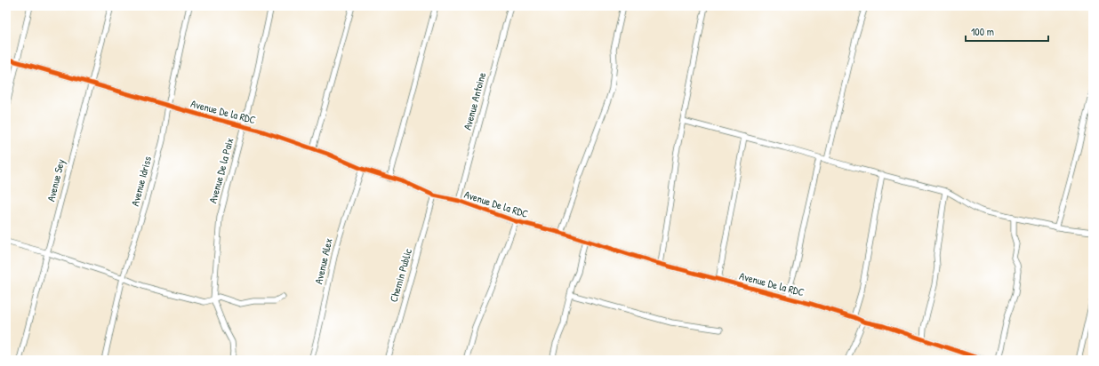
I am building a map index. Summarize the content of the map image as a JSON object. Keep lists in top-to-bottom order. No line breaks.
{"streets":{"street":["Avenue Antoine","Avenue De la RDC","Avenue De la Paix","Avenue Sey","Avenue Idriss","Avenue Alex","Chemin Public"]},"crossings":[["Avenue Antoine","Avenue De la RDC"],["Avenue De la RDC","Avenue De la Paix"],["Avenue De la RDC","Avenue Sey"],["Avenue De la RDC","Avenue Idriss"],["Avenue De la RDC","Avenue Alex"],["Avenue De la RDC","Chemin Public"]],"scale_bar":"100 m"}
